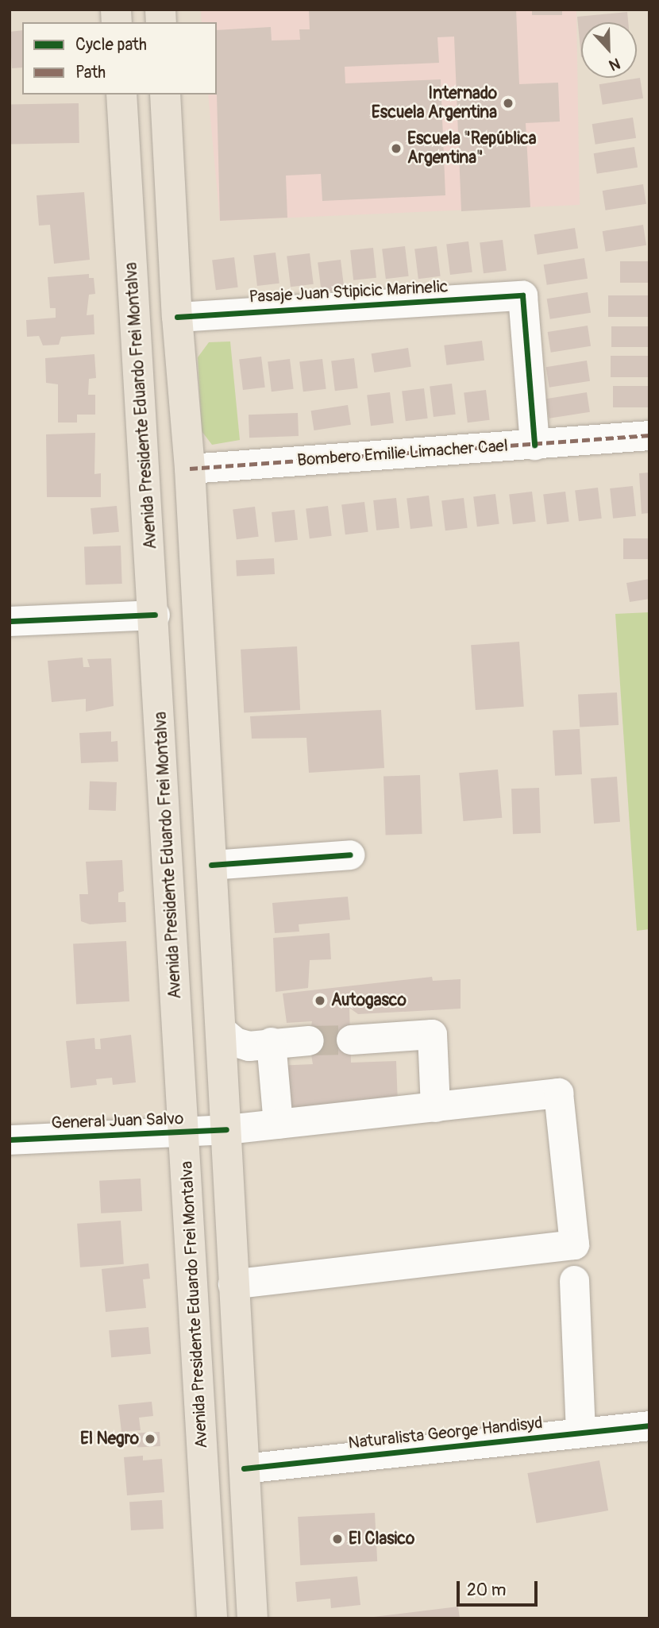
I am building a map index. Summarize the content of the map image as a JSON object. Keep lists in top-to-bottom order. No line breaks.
{"streets":{"main road":["Avenida Presidente Eduardo Frei Montalva"],"street":["Pasaje Juan Stipicic Marinelic","Bombero Emilie Limacher Cael","General Juan Salvo","Naturalista George Handisyd"]},"crossings":[["Pasaje Juan Stipicic Marinelic","Bombero Emilie Limacher Cael"],["Avenida Presidente Eduardo Frei Montalva","General Juan Salvo"]],"places":["Internado Escuela Argentina","Escuela \"República Argentina\"","Autogasco","El Negro","El Clasico"],"legend":["Cycle path","Path"],"scale_bar":"20 m","north":"bottom"}
